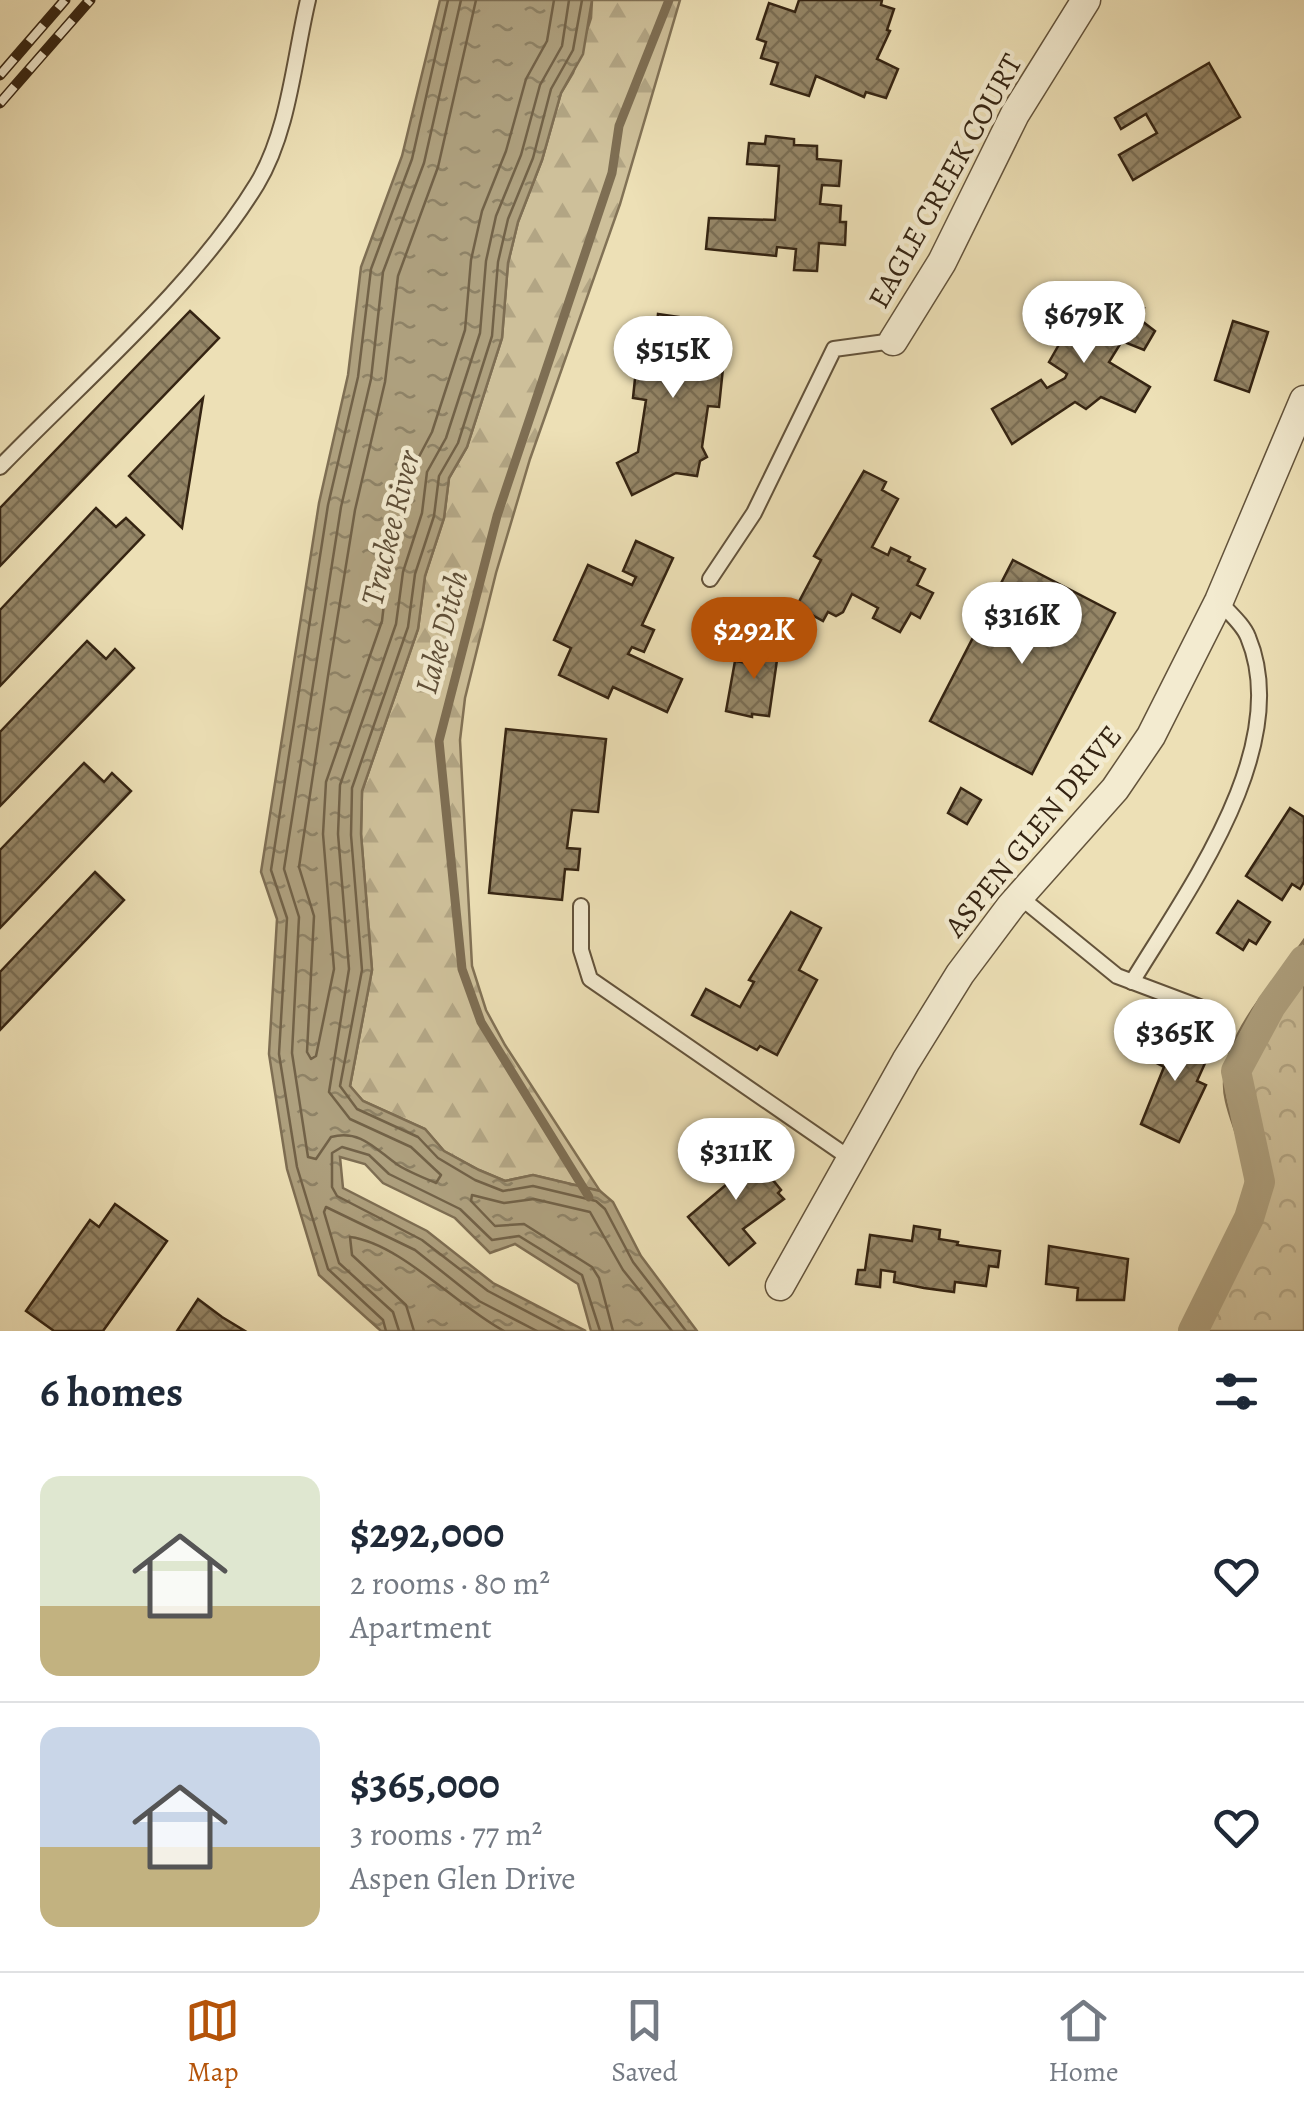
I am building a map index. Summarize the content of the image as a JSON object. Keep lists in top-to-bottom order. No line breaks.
{"streets":{"street":["EAGLE CREEK COURT","ASPEN GLEN DRIVE"]},"water":["Truckee River","Lake Ditch"],"page":{"price":["$679K","$515K","$316K","$292K","$365K","$311K"],"heading":"6 homes","list":[{"name":"$292,000","note":"2 rooms · 80 m² · Apartment"},{"name":"$365,000","note":"3 rooms · 77 m² · Aspen Glen Drive"}],"tabs":["Map","Saved","Home"]}}
